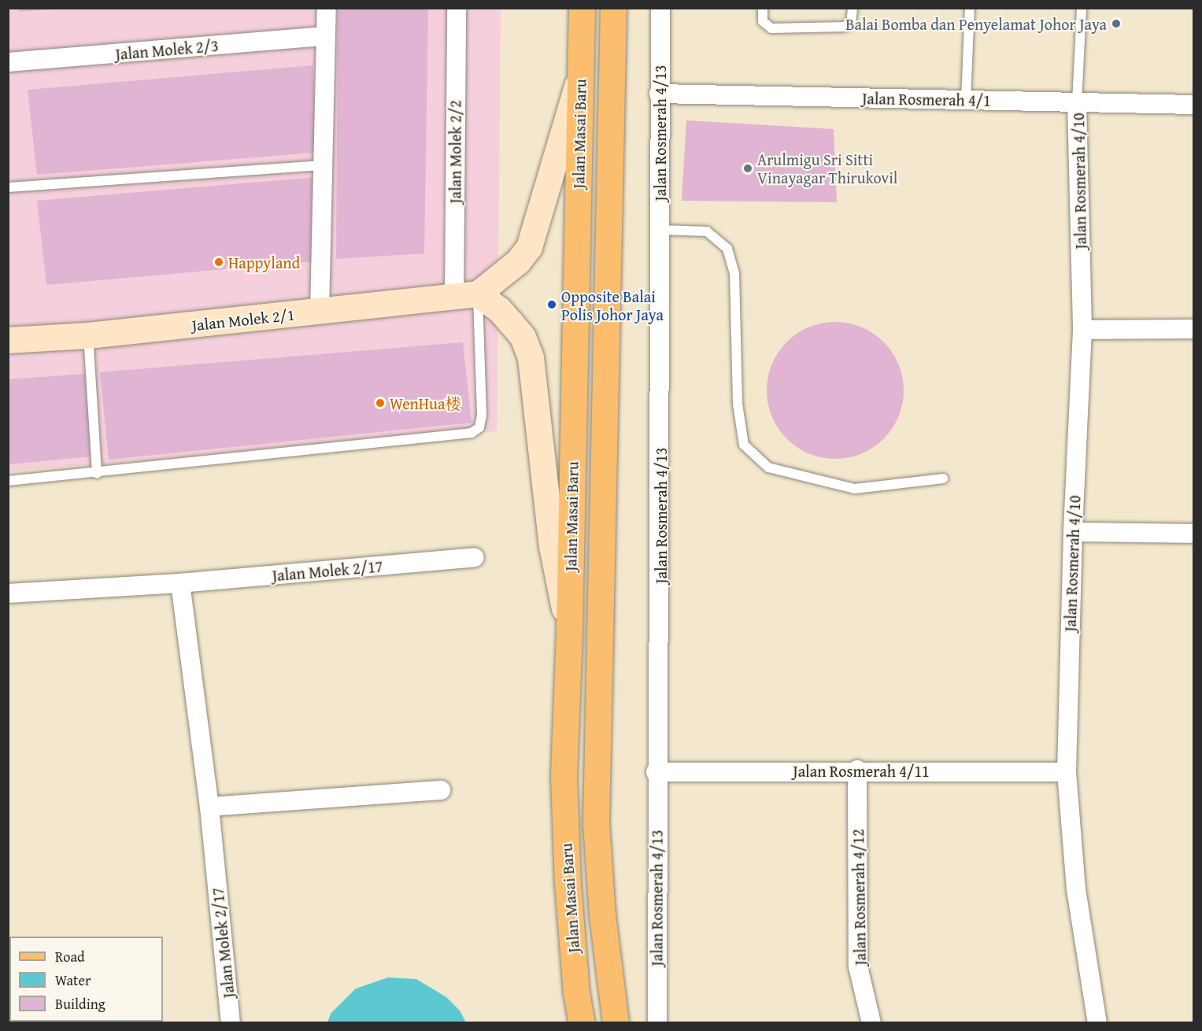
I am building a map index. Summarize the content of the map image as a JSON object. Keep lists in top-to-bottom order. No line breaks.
{"streets":{"main road":["Jalan Masai Baru"],"street":["Jalan Molek 2/3","Jalan Rosmerah 4/1","Jalan Rosmerah 4/13","Jalan Molek 2/2","Jalan Rosmerah 4/10","Jalan Molek 2/1","Jalan Molek 2/17","Jalan Rosmerah 4/11","Jalan Rosmerah 4/12"]},"crossings":[["Jalan Rosmerah 4/1","Jalan Rosmerah 4/13"],["Jalan Rosmerah 4/1","Jalan Rosmerah 4/10"],["Jalan Rosmerah 4/13","Jalan Rosmerah 4/11"],["Jalan Molek 2/2","Jalan Molek 2/1"],["Jalan Rosmerah 4/10","Jalan Rosmerah 4/11"],["Jalan Rosmerah 4/11","Jalan Rosmerah 4/12"]],"places":["Balai Bomba dan Penyelamat Johor Jaya","Arulmigu Sri Sitti Vinayagar Thirukovil","Happyland","Opposite Balai Polis Johor Jaya","WenHua楼"],"legend":["Road","Water","Building"]}
